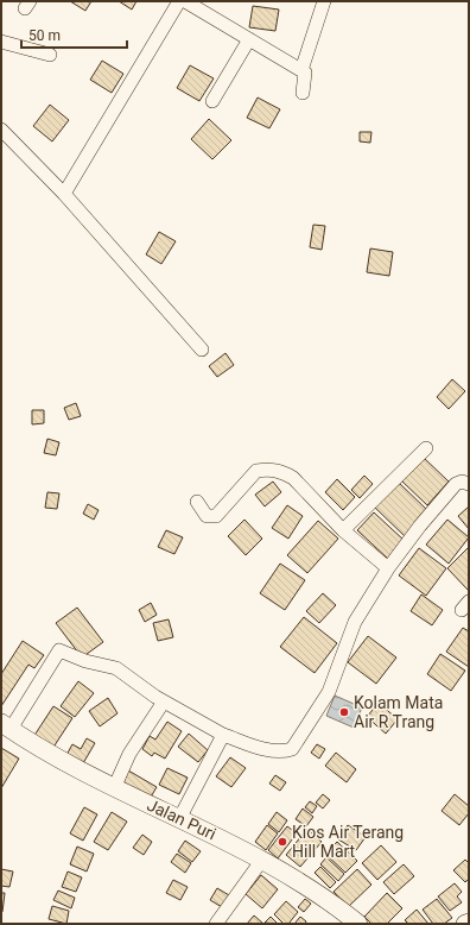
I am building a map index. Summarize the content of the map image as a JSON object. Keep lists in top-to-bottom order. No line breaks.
{"streets":{"street":["Jalan Puri"]},"places":["Kolam Mata Air R Trang","Kios Air Terang Hill Mart"],"scale_bar":"50 m"}
